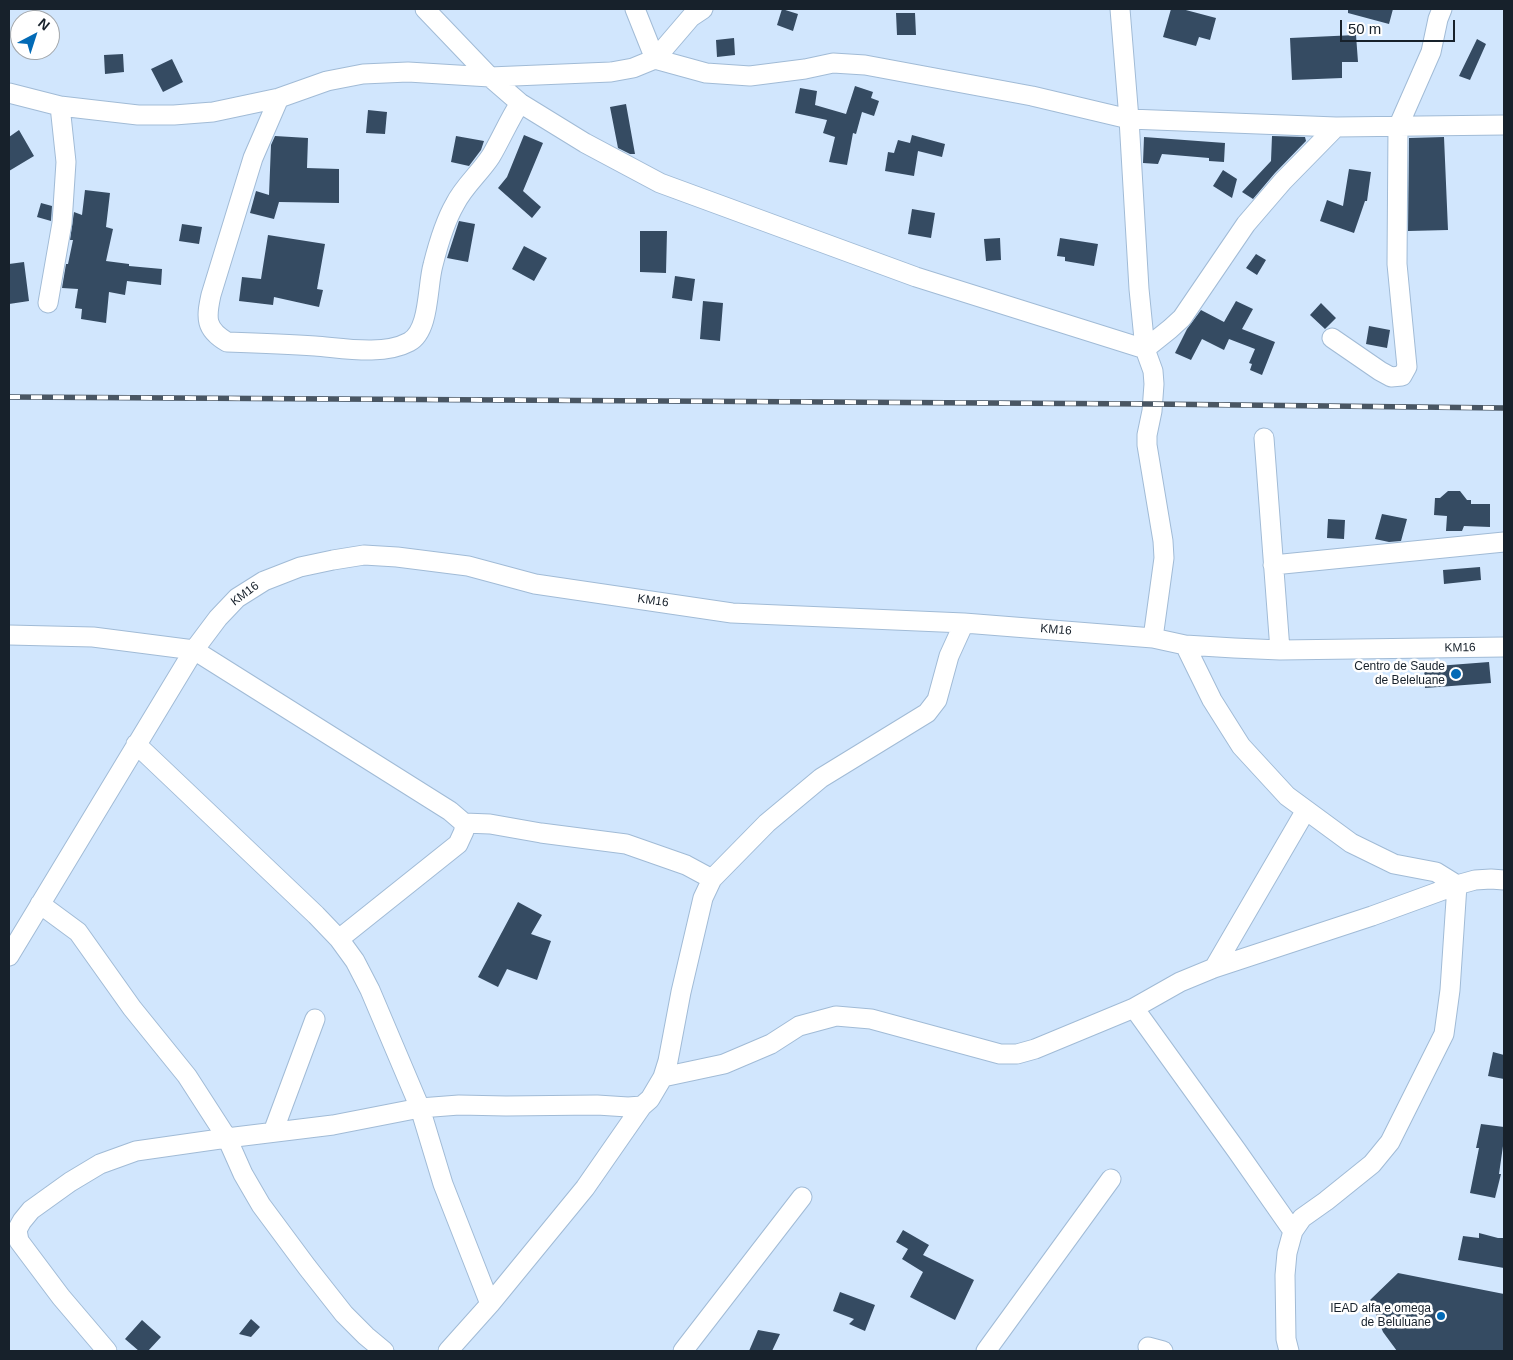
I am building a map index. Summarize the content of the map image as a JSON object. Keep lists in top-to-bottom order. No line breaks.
{"streets":{"street":["KM16"]},"places":["Centro de Saude de Beleluane","IEAD alfa e omega de Beluluane"],"scale_bar":"50 m","north":"top right"}
